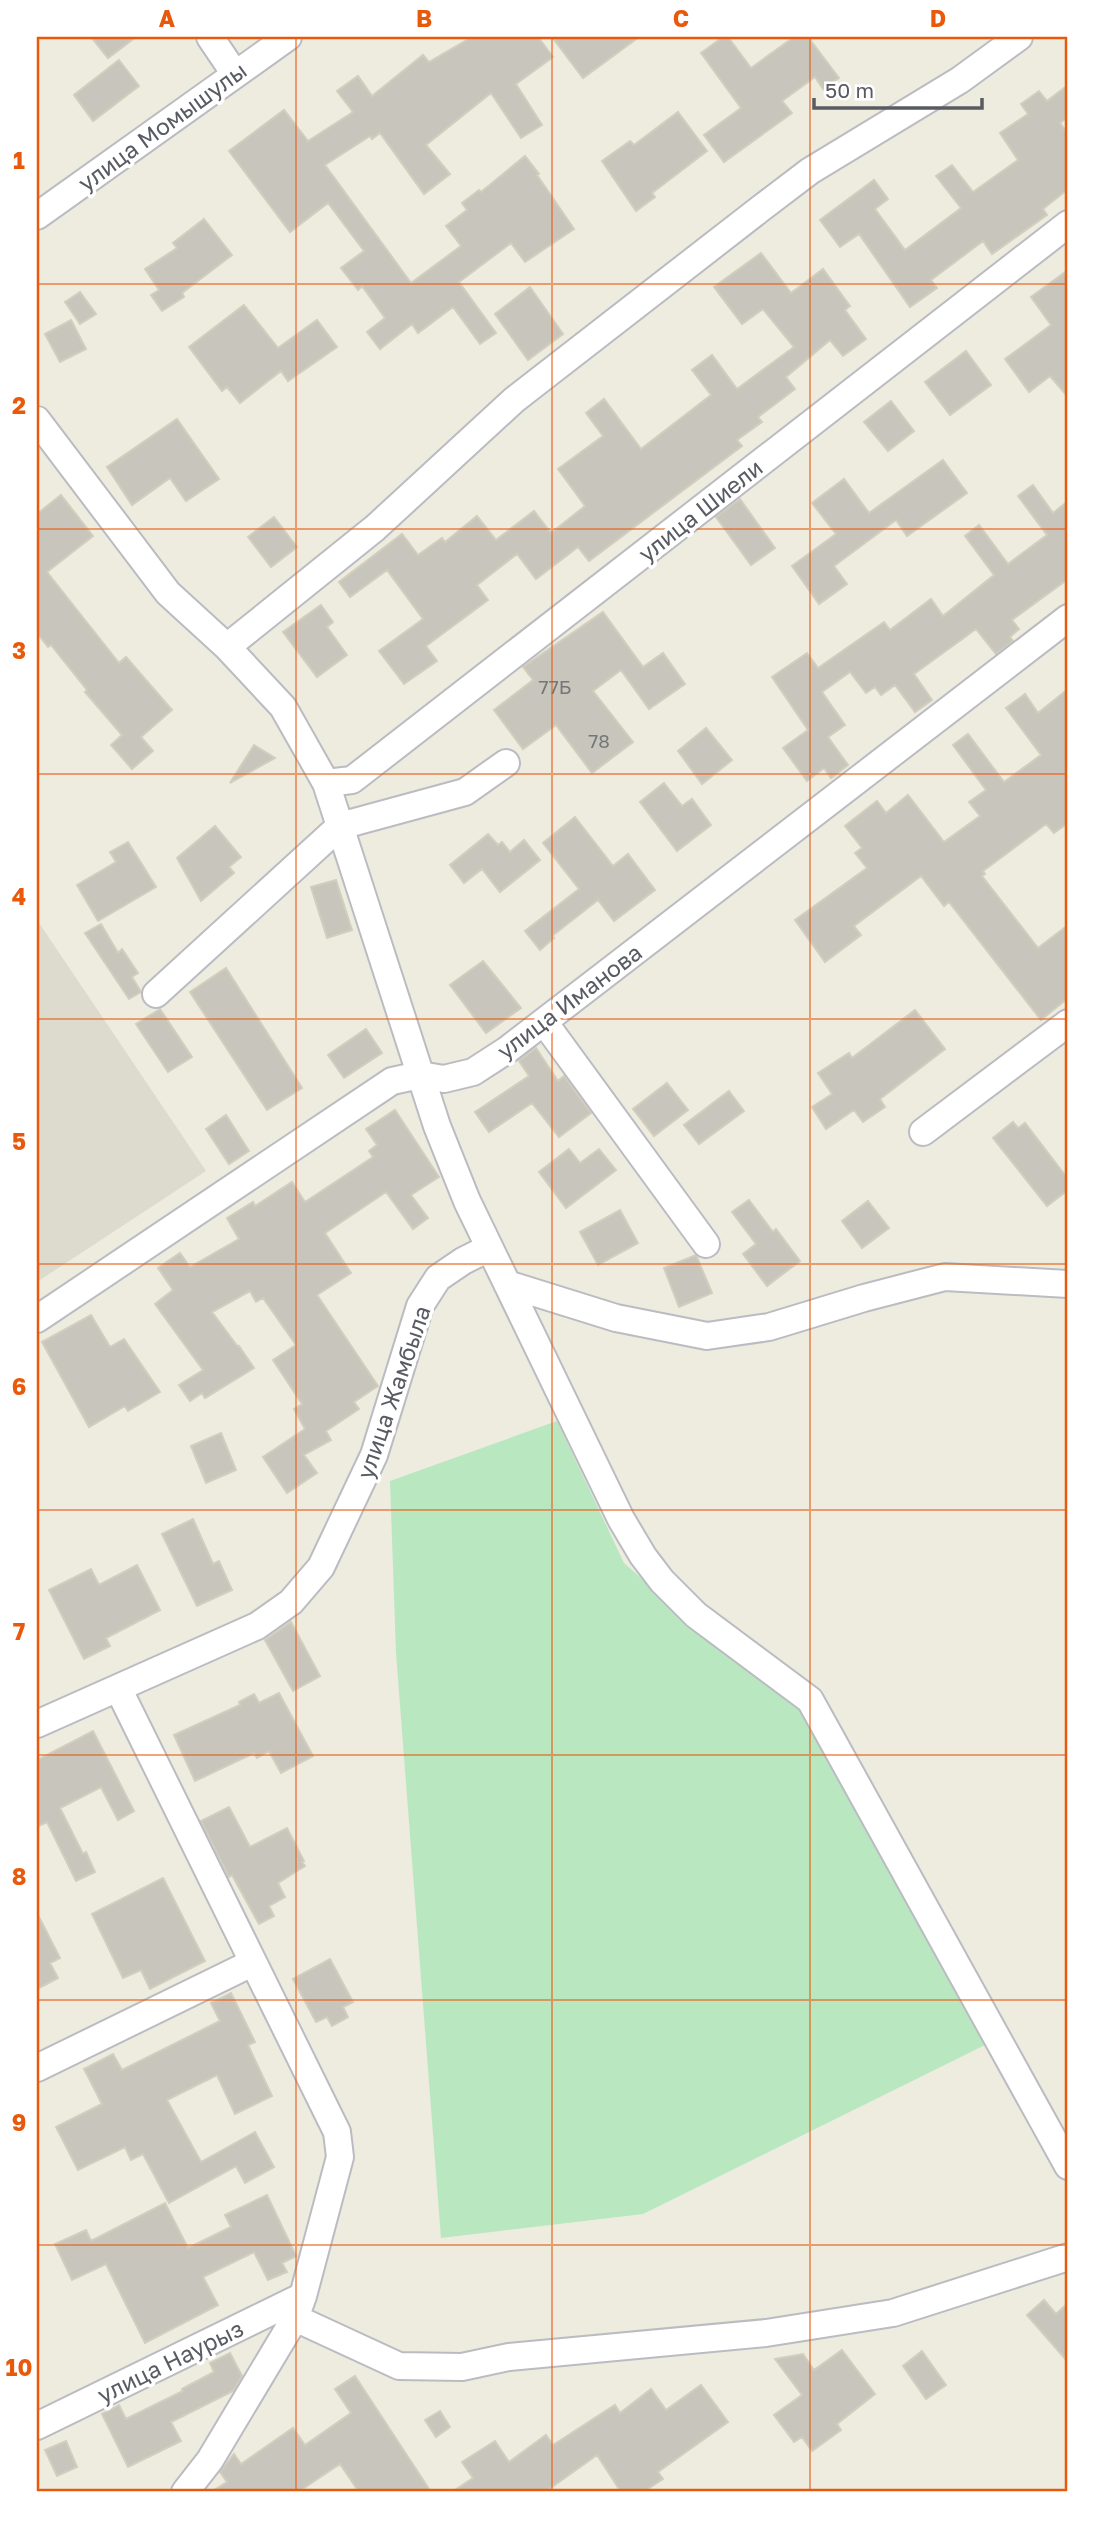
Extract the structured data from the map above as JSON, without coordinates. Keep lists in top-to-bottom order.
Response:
{
  "streets": {
    "street": [
      "улица Момышулы",
      "улица Шиели",
      "улица Иманова",
      "улица Жамбыла",
      "улица Наурыз"
    ]
  },
  "house_numbers": ["77Б", "78"],
  "scale_bar": "50 m",
  "grid": {
    "columns": [
      "A",
      "B",
      "C",
      "D"
    ],
    "rows": [
      "1",
      "2",
      "3",
      "4",
      "5",
      "6",
      "7",
      "8",
      "9",
      "10"
    ]
  }
}
